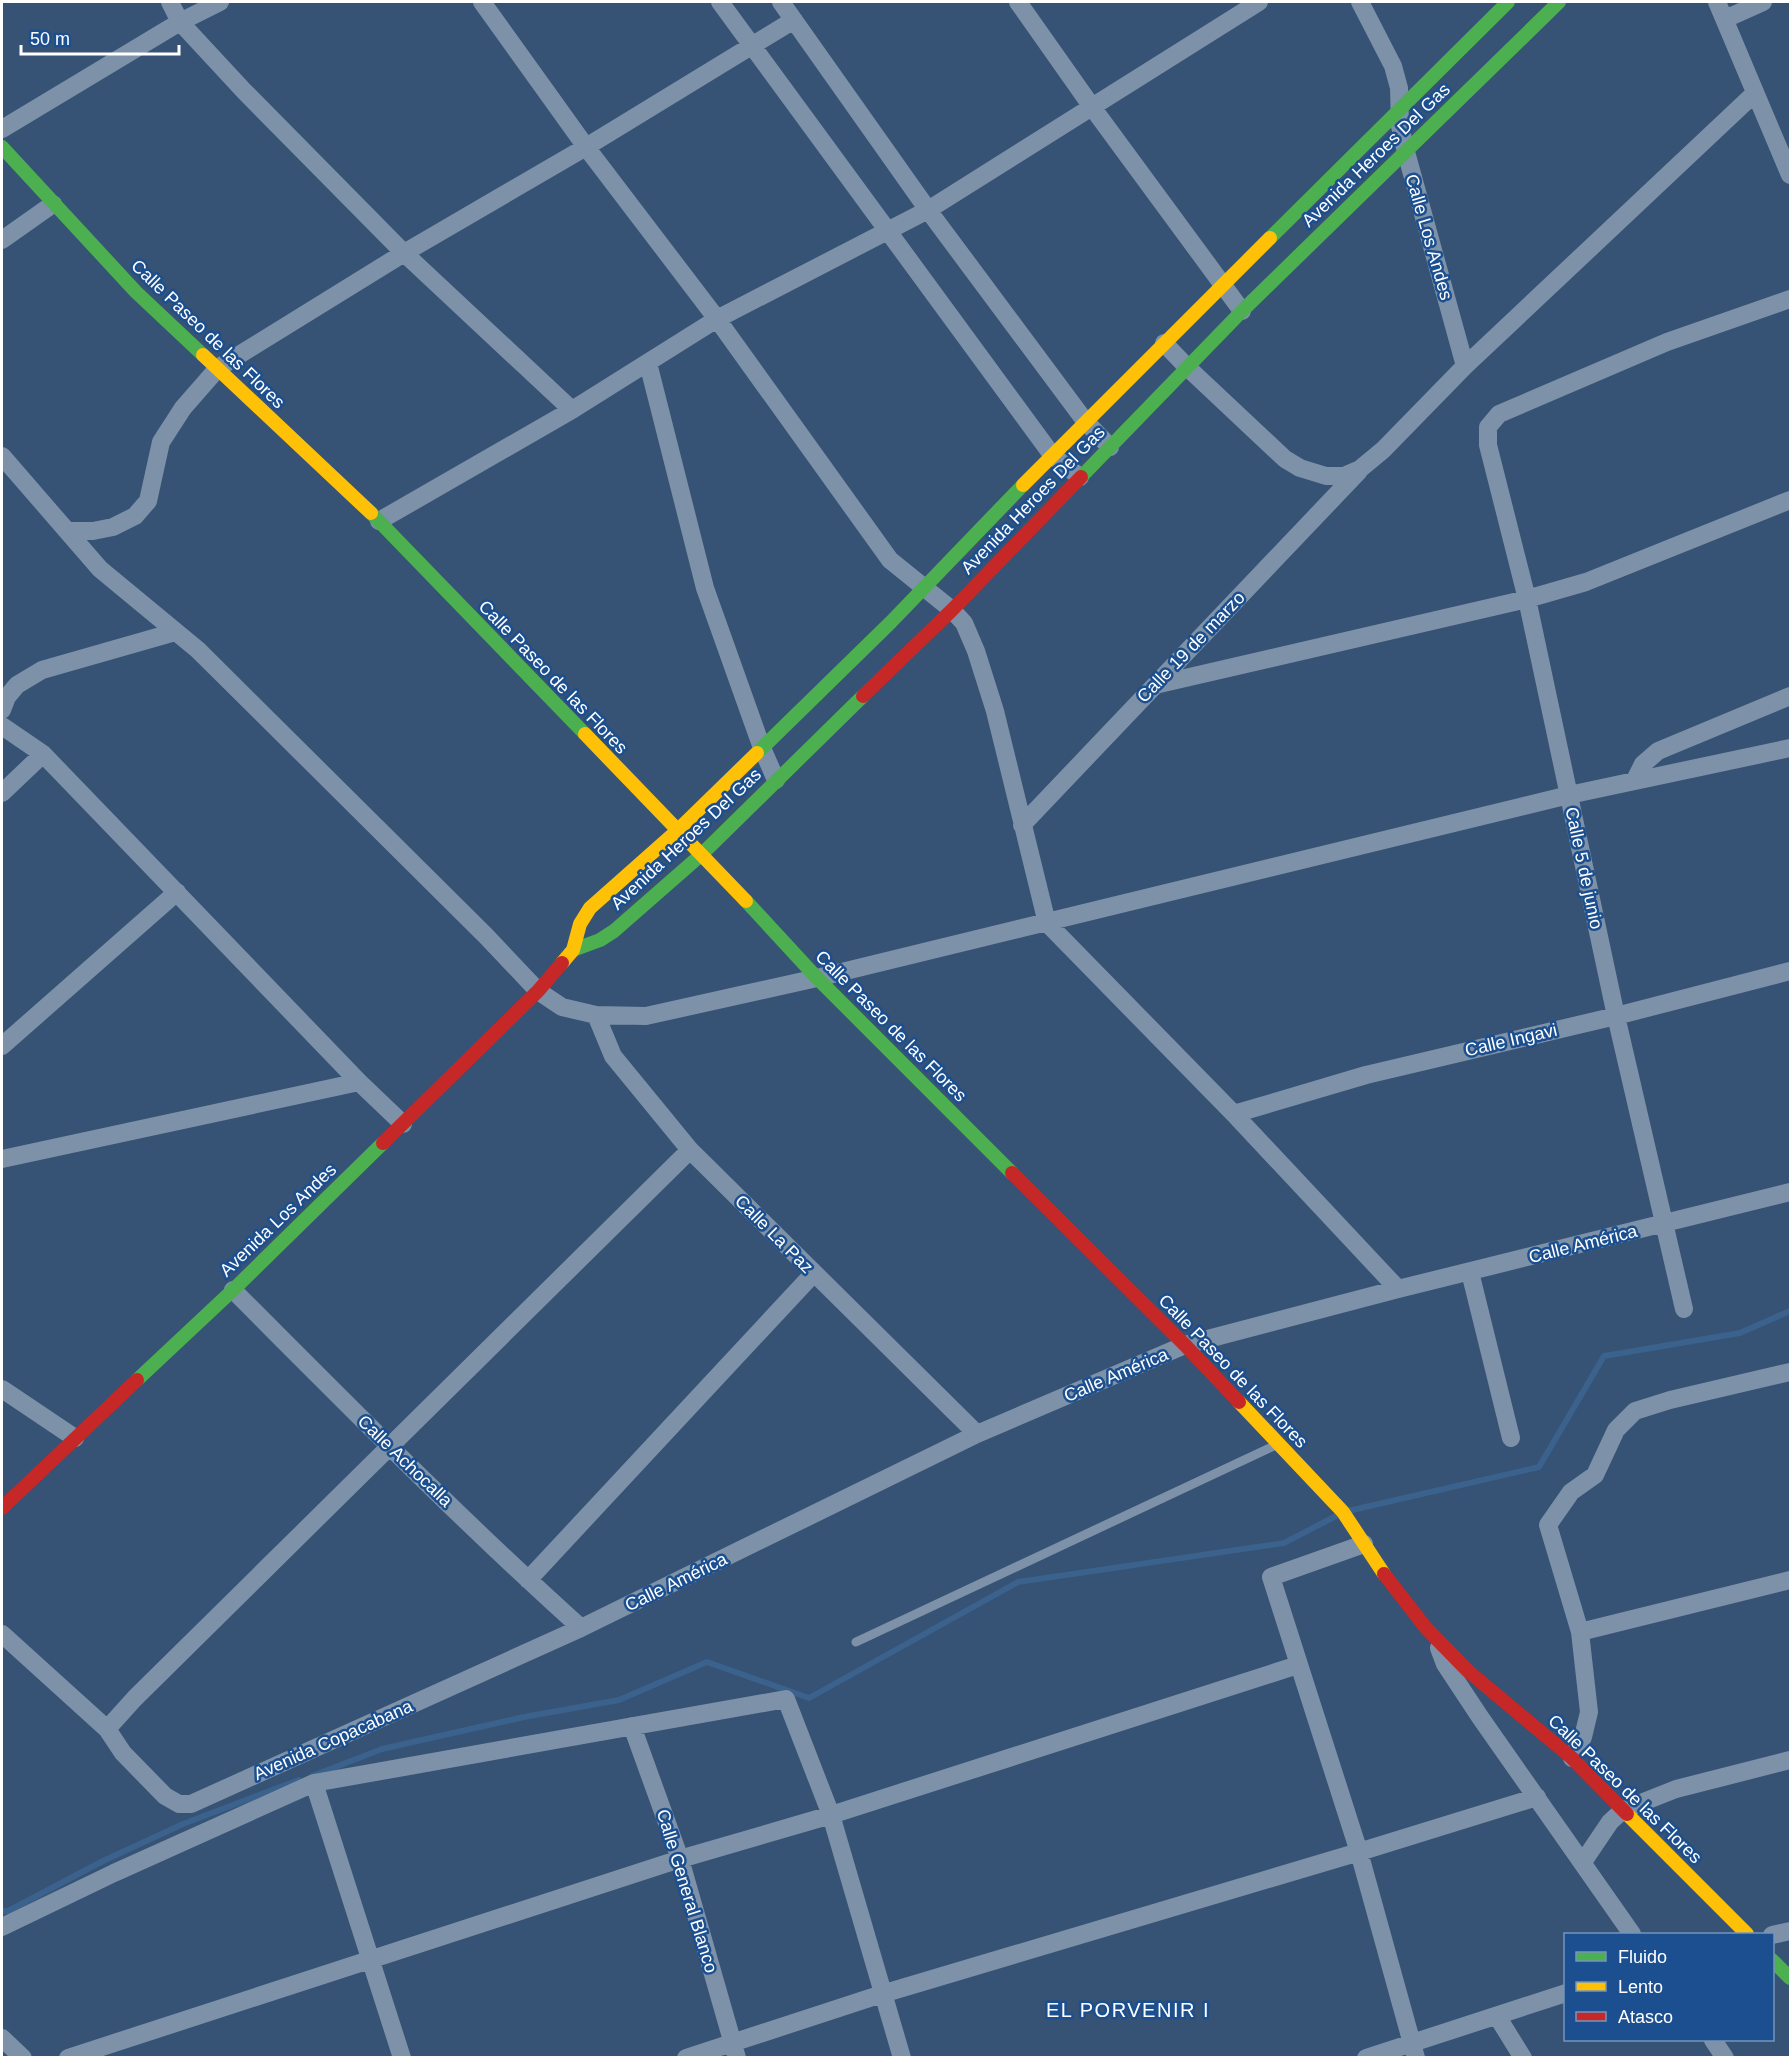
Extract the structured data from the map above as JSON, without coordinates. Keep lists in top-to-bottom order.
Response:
{
  "streets": {
    "street": [
      "Avenida Heroes Del Gas",
      "Calle Los Andes",
      "Calle Paseo de las Flores",
      "Calle 19 de marzo",
      "Calle 5 de junio",
      "Calle Ingavi",
      "Avenida Los Andes",
      "Calle La Paz",
      "Calle América",
      "Calle Achocalla",
      "Avenida Copacabana",
      "Calle General Blanco"
    ]
  },
  "crossings": [
    ["Avenida Heroes Del Gas", "Calle Los Andes"],
    ["Avenida Heroes Del Gas", "Calle Paseo de las Flores"],
    ["Avenida Heroes Del Gas", "Avenida Los Andes"],
    ["Calle Los Andes", "Calle 19 de marzo"],
    ["Calle Paseo de las Flores", "Calle América"],
    ["Calle 5 de junio", "Calle Ingavi"],
    ["Calle 5 de junio", "Calle América"],
    ["Avenida Los Andes", "Calle Achocalla"],
    ["Calle La Paz", "Calle América"],
    ["Calle América", "Calle Achocalla"],
    ["Calle América", "Avenida Copacabana"],
    ["Calle Achocalla", "Avenida Copacabana"]
  ],
  "districts": ["EL PORVENIR I"],
  "legend": ["Fluido", "Lento", "Atasco"],
  "scale_bar": "50 m"
}
